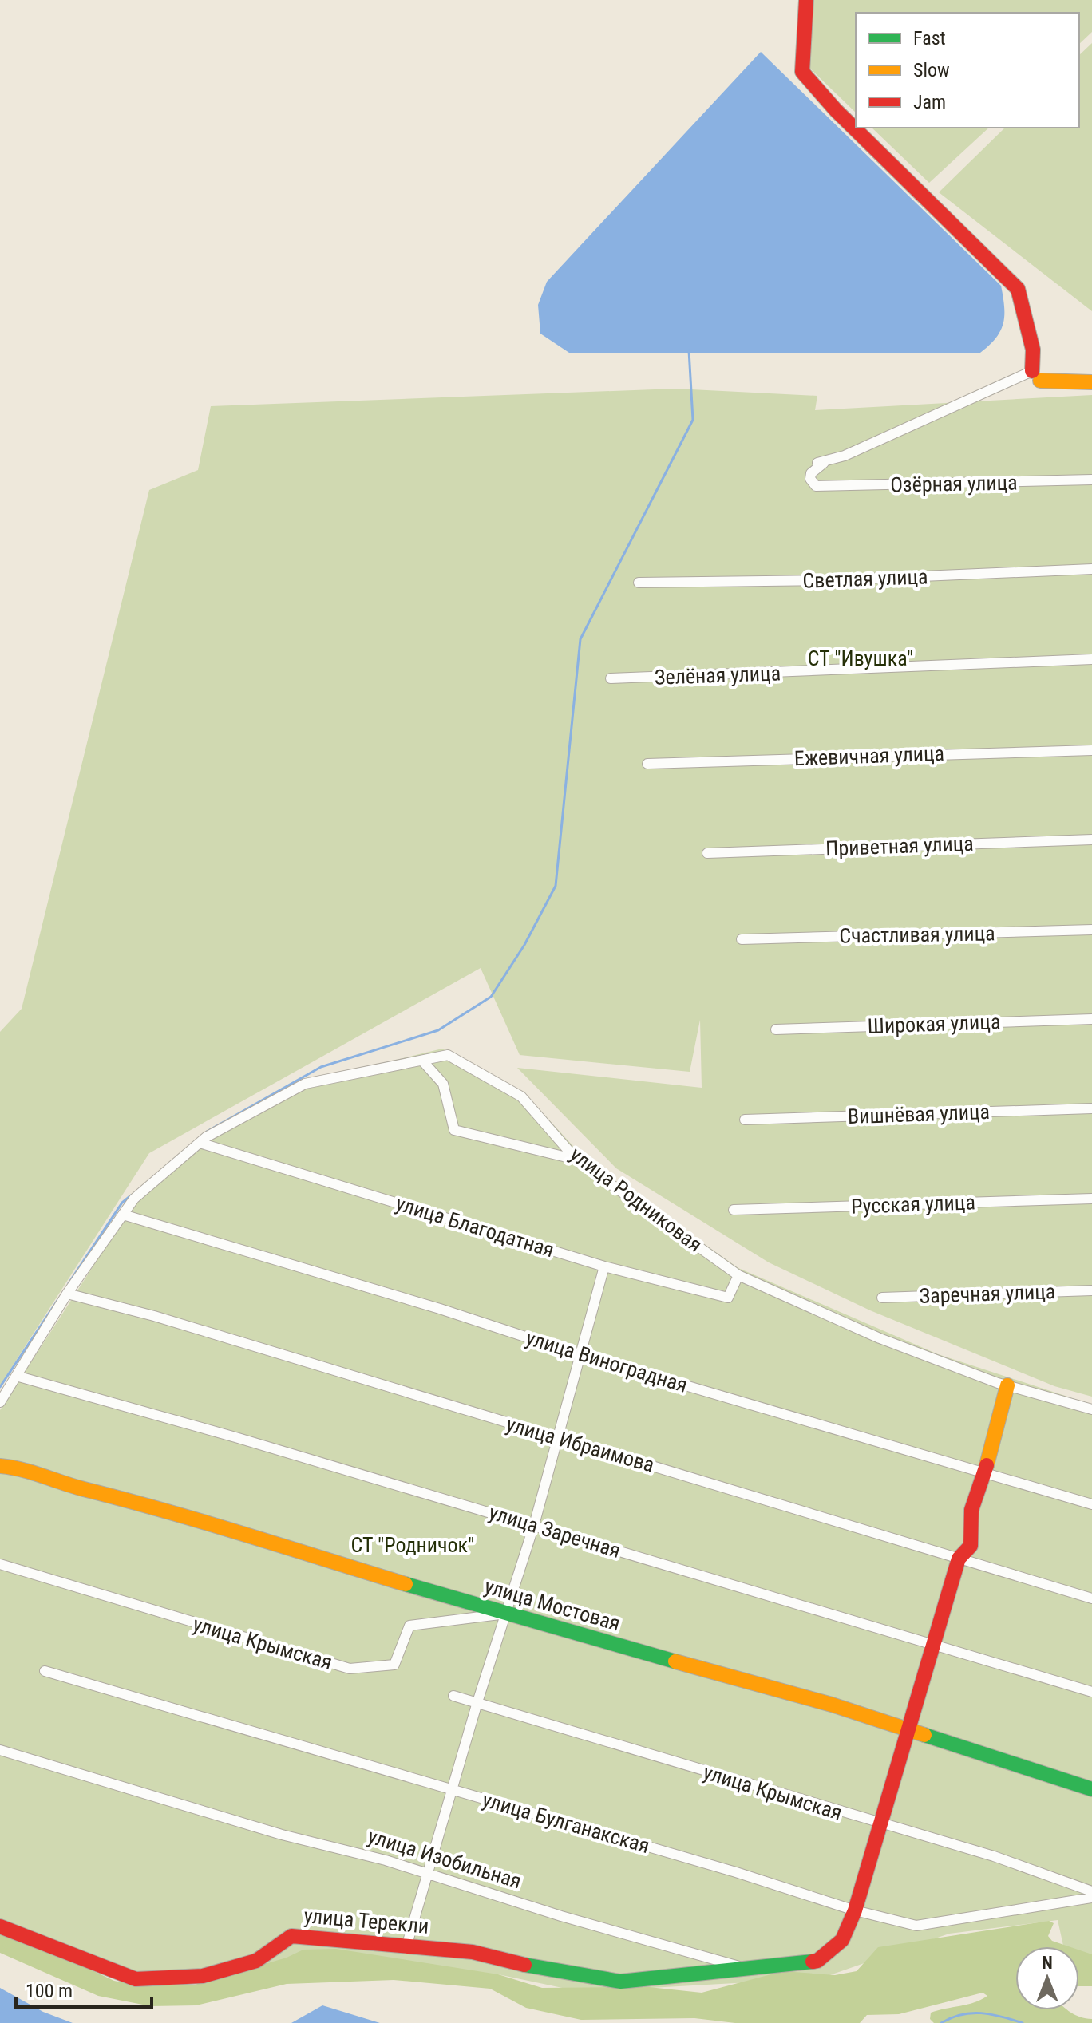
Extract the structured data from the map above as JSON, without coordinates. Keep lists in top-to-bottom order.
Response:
{
  "streets": {
    "street": [
      "Озёрная улица",
      "Светлая улица",
      "Зелёная улица",
      "Ежевичная улица",
      "Приветная улица",
      "Счастливая улица",
      "Широкая улица",
      "Вишнёвая улица",
      "улица Родниковая",
      "Русская улица",
      "улица Благодатная",
      "Заречная улица",
      "улица Виноградная",
      "улица Ибраимова",
      "улица Заречная",
      "улица Мостовая",
      "улица Крымская",
      "улица Булганакская",
      "улица Изобильная",
      "улица Терекли"
    ]
  },
  "crossings": [
    ["улица Родниковая", "улица Благодатная"],
    ["улица Родниковая", "улица Виноградная"],
    ["улица Родниковая", "улица Ибраимова"],
    ["улица Родниковая", "улица Заречная"],
    ["улица Родниковая", "улица Изобильная"],
    ["улица Виноградная", "улица Изобильная"],
    ["улица Ибраимова", "улица Изобильная"],
    ["улица Заречная", "улица Изобильная"],
    ["улица Мостовая", "улица Крымская"],
    ["улица Мостовая", "улица Изобильная"],
    ["улица Крымская", "улица Изобильная"],
    ["улица Булганакская", "улица Изобильная"],
    ["улица Изобильная", "улица Терекли"]
  ],
  "parks": ["СТ \"Ивушка\"", "СТ \"Родничок\""],
  "legend": ["Fast", "Slow", "Jam"],
  "scale_bar": "100 m",
  "north": "top"
}
